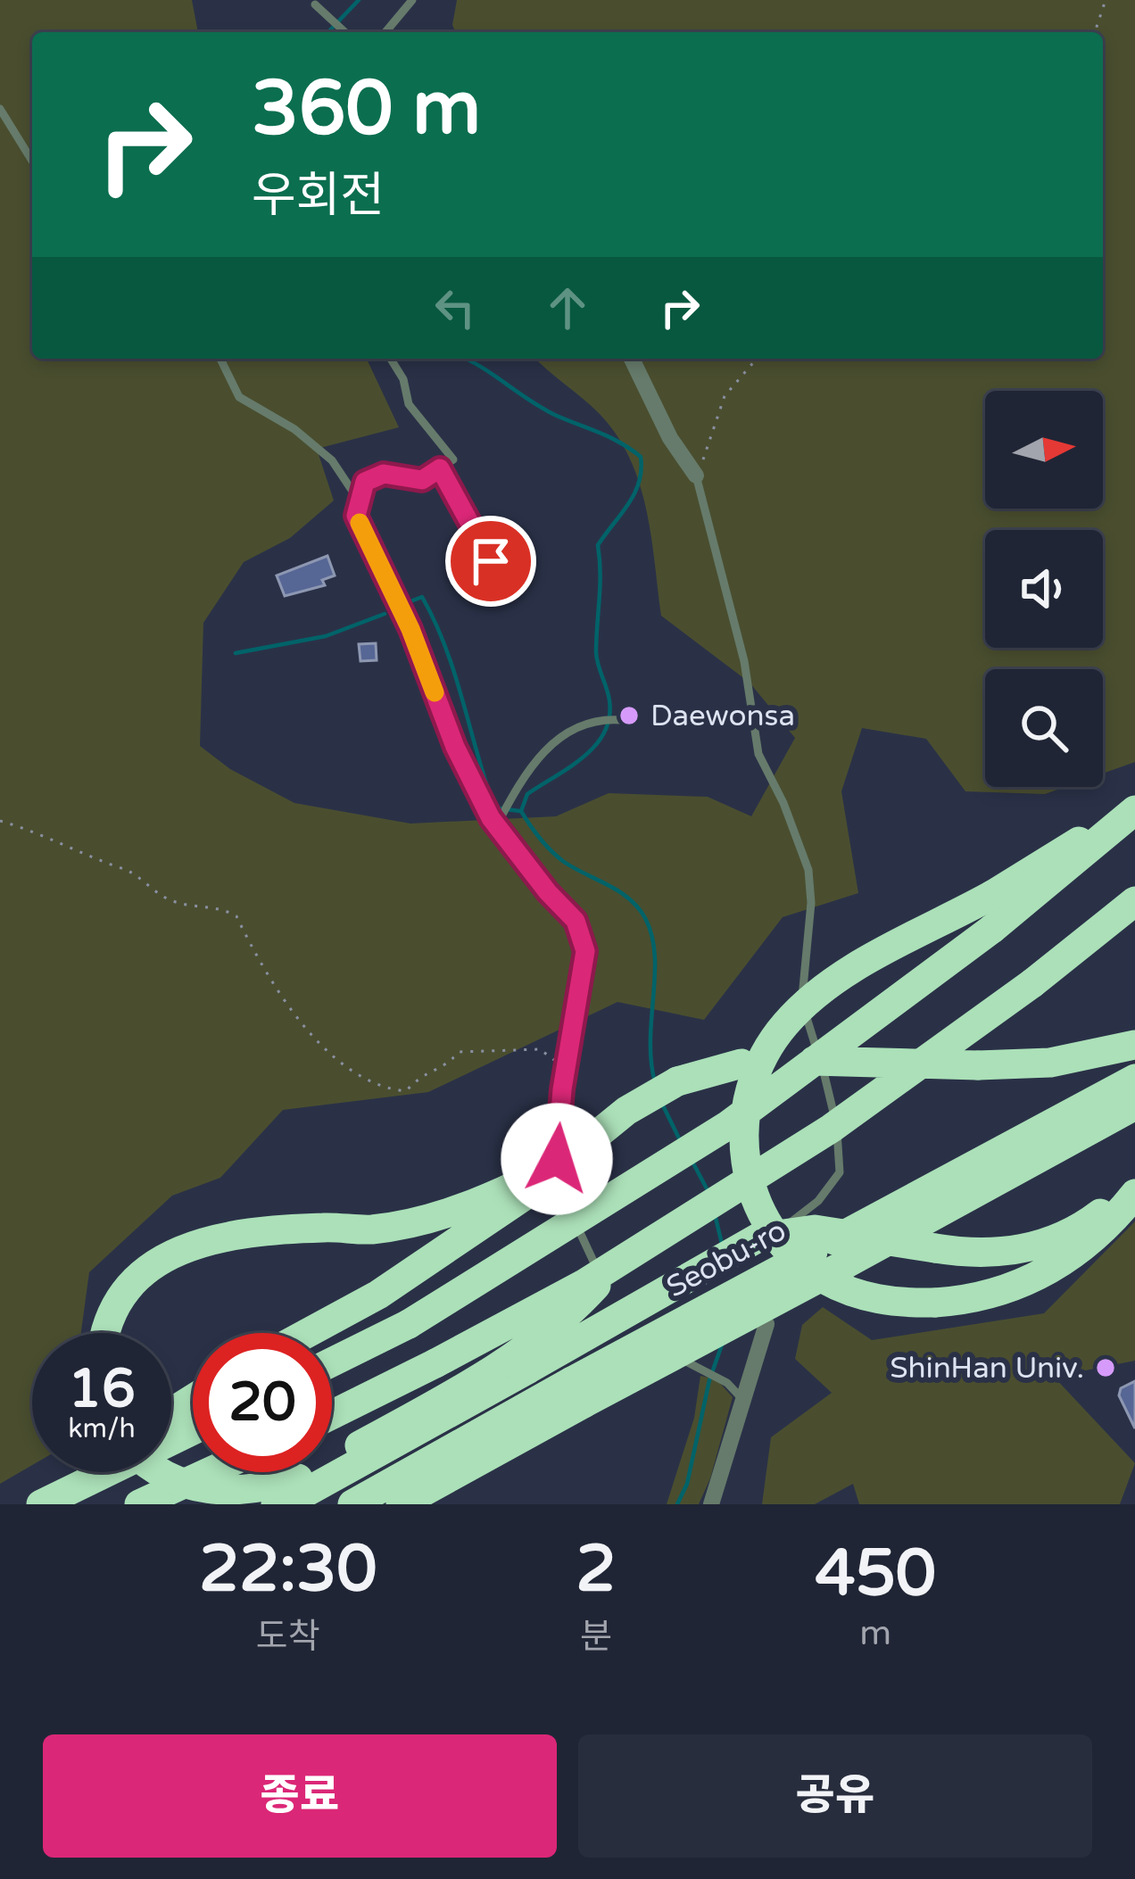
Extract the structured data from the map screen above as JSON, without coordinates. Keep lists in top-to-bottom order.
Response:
{
  "streets": {
    "highway": ["Seobu-ro"]
  },
  "places": ["Daewonsa", "ShinHan Univ."],
  "north": "right",
  "page": {
    "turn": ["360 m", "우회전"],
    "speed": "16 km/h",
    "limit": "20",
    "eta": [
      "22:30",
      "도착",
      "2",
      "분",
      "450",
      "m"
    ],
    "buttons": ["종료", "공유"]
  }
}
